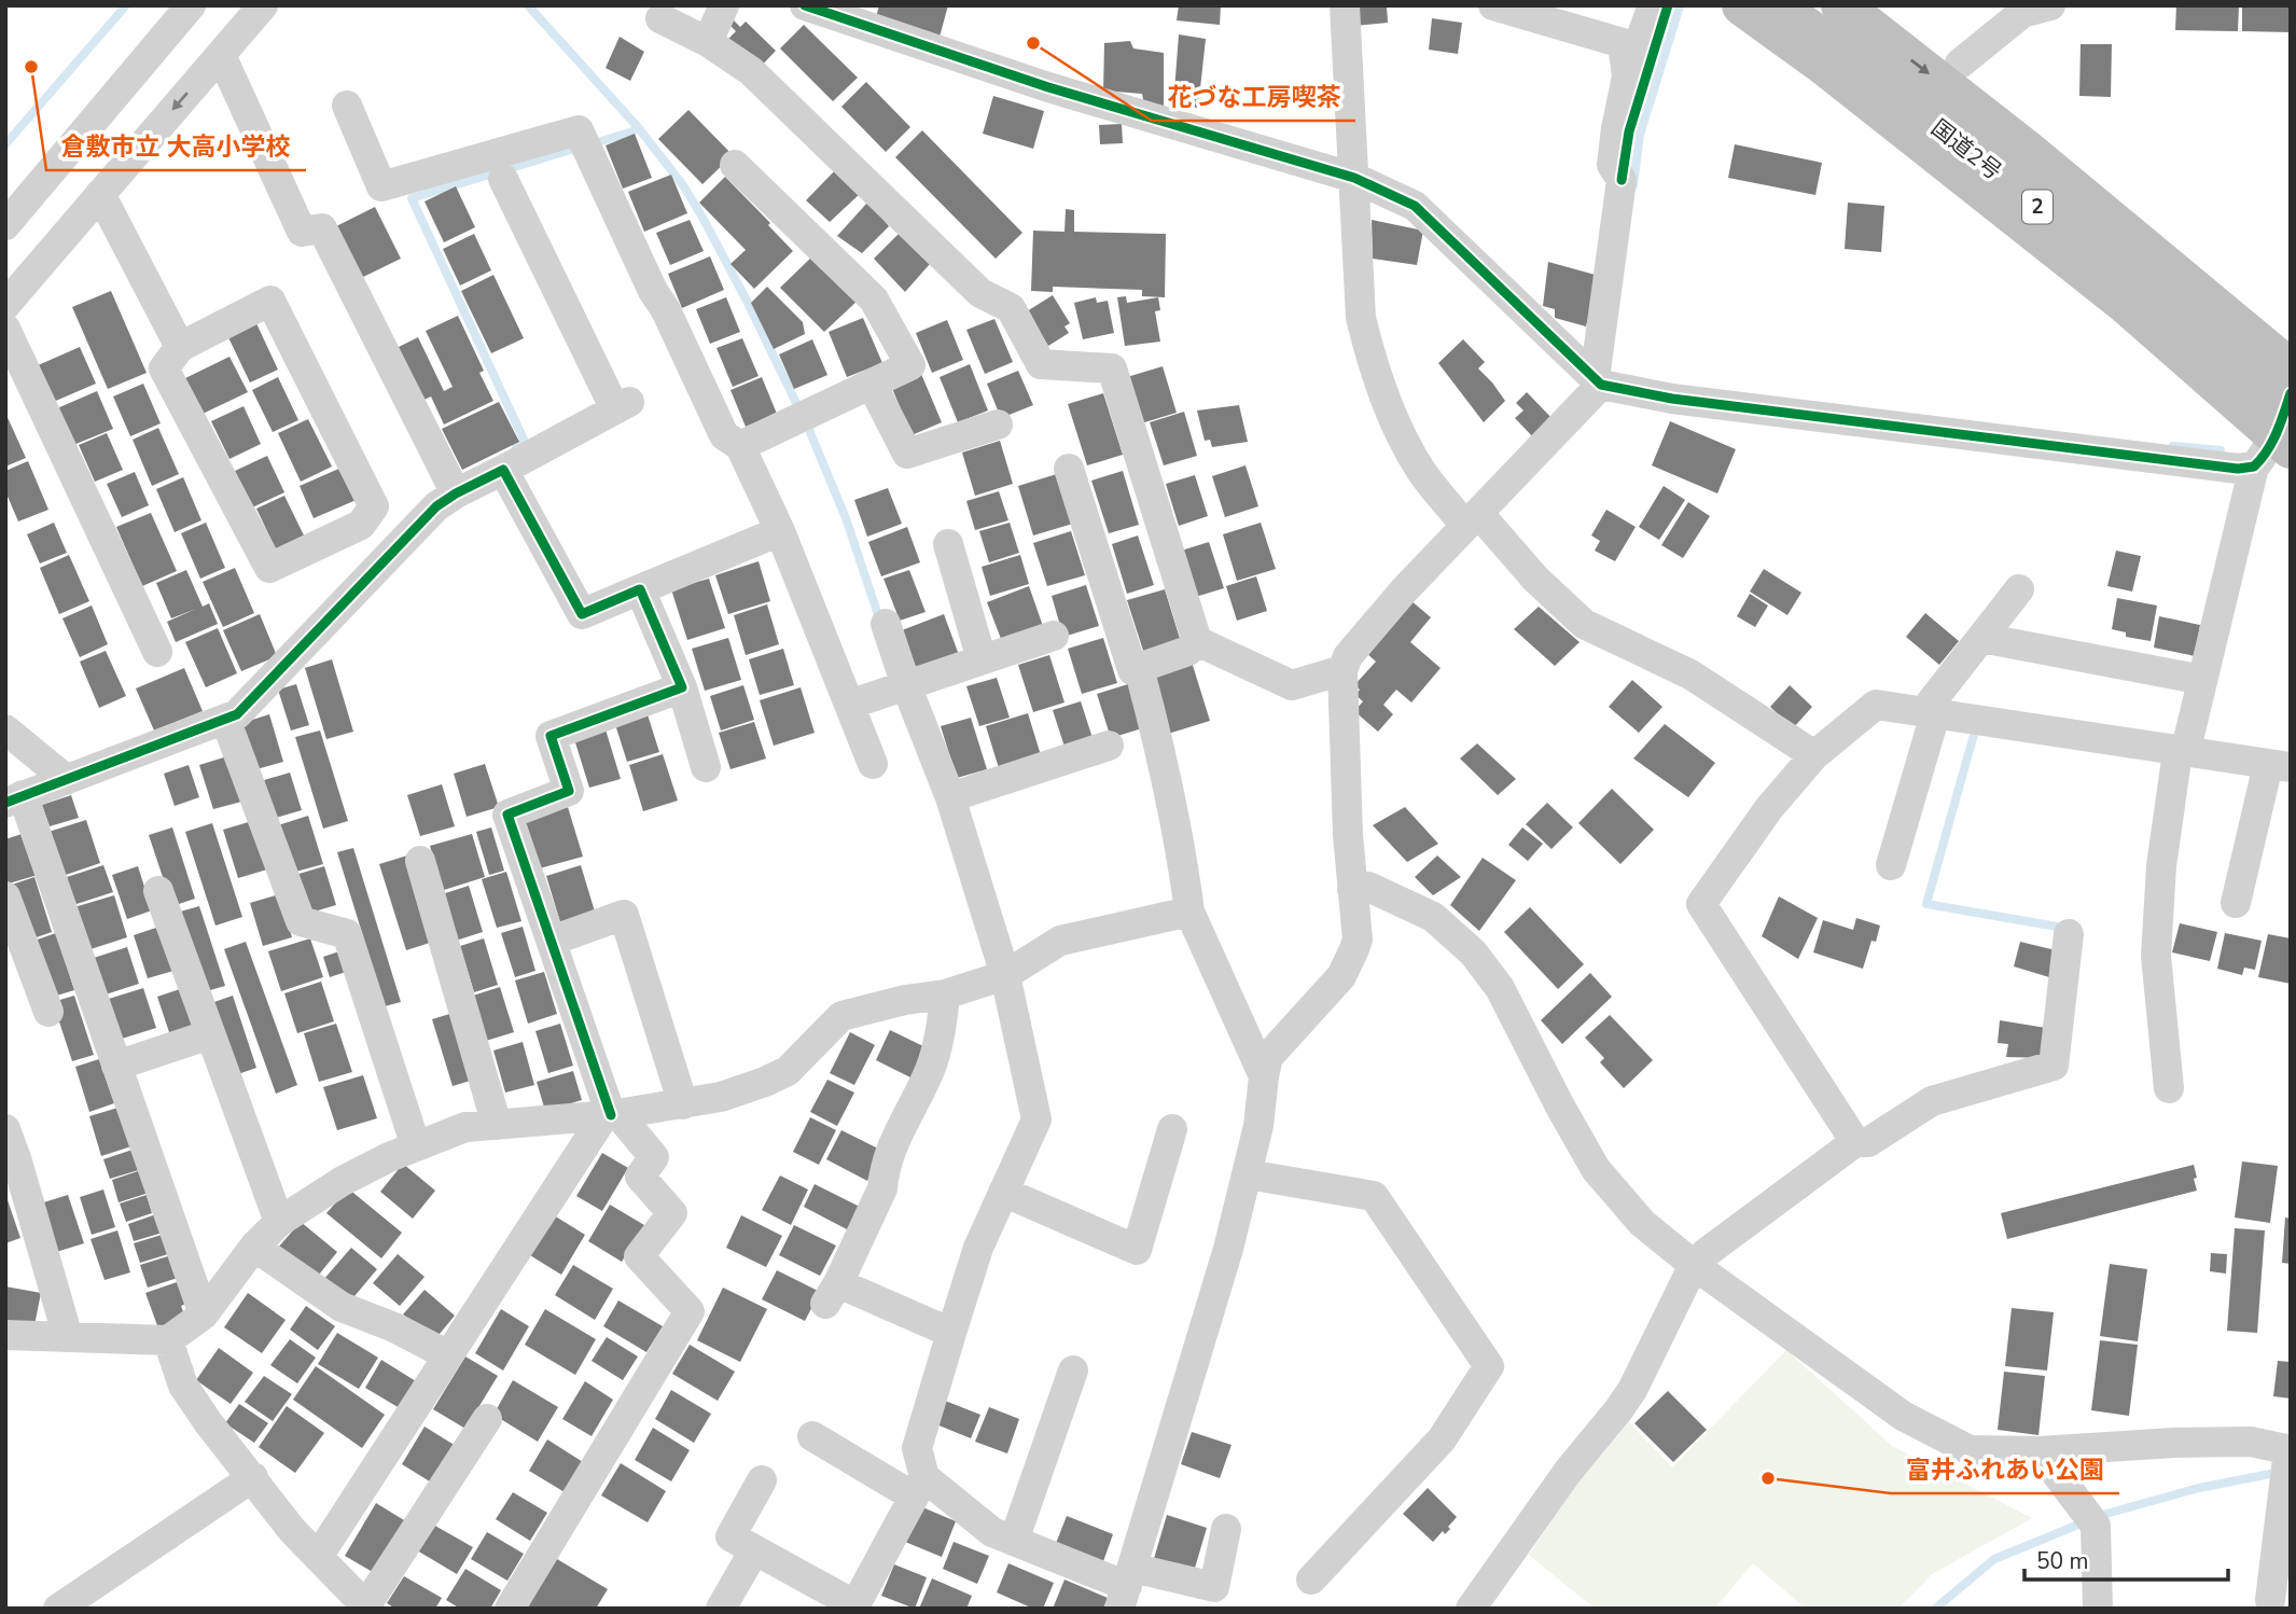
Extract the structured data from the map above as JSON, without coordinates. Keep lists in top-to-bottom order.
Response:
{
  "streets": {
    "highway": ["国道2号", "2"]
  },
  "places": ["花づな工房喫茶", "倉敷市立 大高小学校", "富井ふれあい公園"],
  "scale_bar": "50 m"
}
